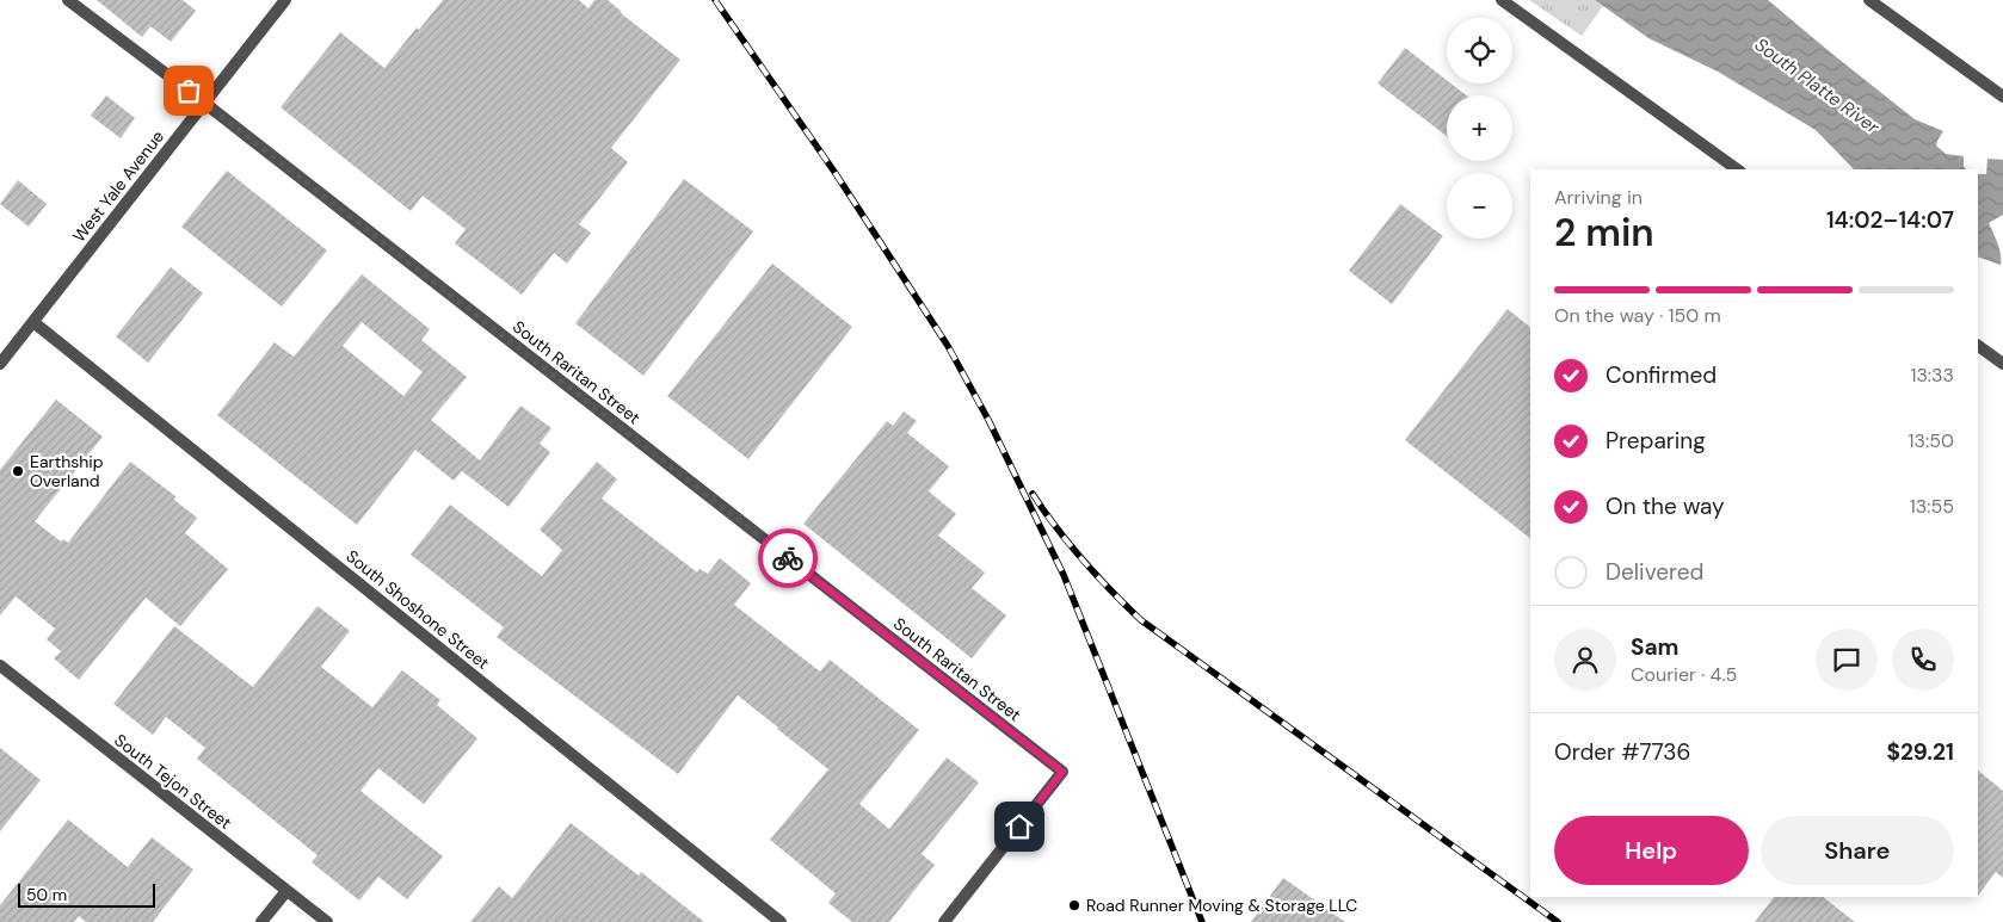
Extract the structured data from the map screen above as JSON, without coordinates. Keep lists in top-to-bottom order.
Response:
{
  "streets": {
    "street": [
      "West Yale Avenue",
      "South Raritan Street",
      "South Shoshone Street",
      "South Tejon Street"
    ]
  },
  "crossings": [
    ["West Yale Avenue", "South Raritan Street"],
    ["West Yale Avenue", "South Shoshone Street"]
  ],
  "water": ["South Platte River"],
  "places": ["Earthship Overland", "Road Runner Moving & Storage LLC"],
  "scale_bar": "50 m",
  "page": {
    "map_buttons": ["+", "−"],
    "heading": ["2 min", "Arriving in", "14:02–14:07"],
    "panel": [
      "Sam",
      "Courier · 4.5",
      "Order #7736",
      "$29.21"
    ],
    "bar": "On the way · 150 m",
    "list": [
      ["Confirmed", "13:33"],
      ["Preparing", "13:50"],
      ["On the way", "13:55"],
      "Delivered"
    ],
    "buttons": ["Help", "Share"],
    "scale": "50 m"
  }
}
